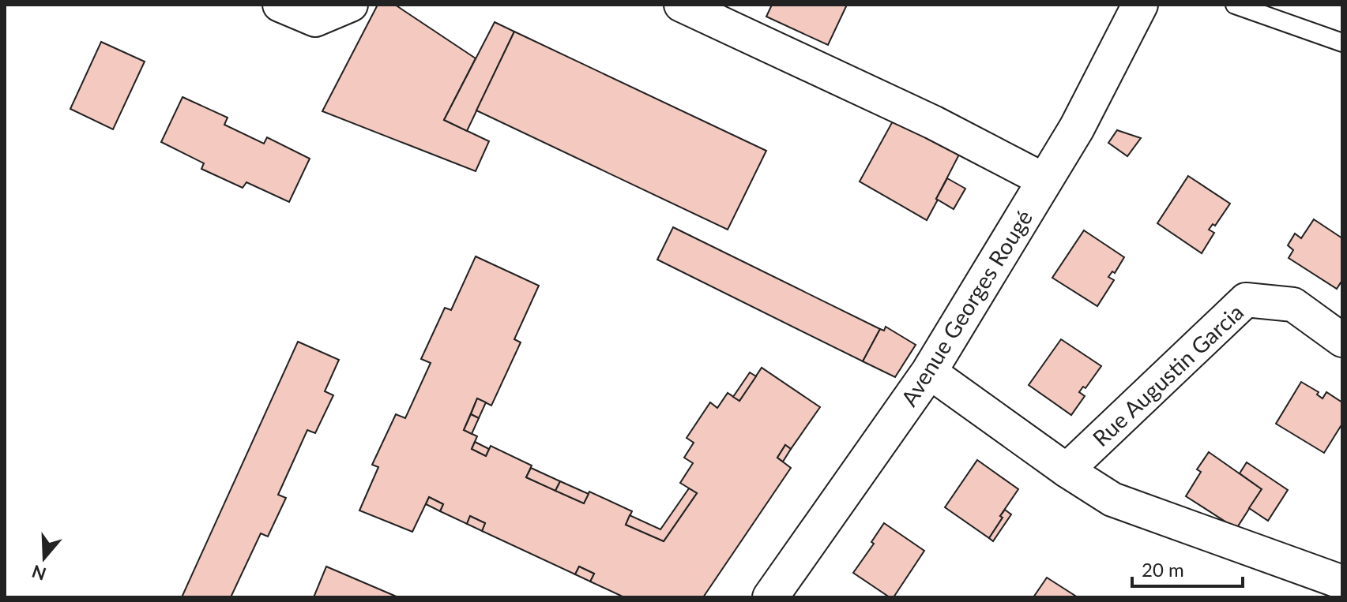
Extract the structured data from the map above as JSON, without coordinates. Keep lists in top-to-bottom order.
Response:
{
  "streets": {
    "street": ["Avenue Georges Rougé", "Rue Augustin Garcia"]
  },
  "scale_bar": "20 m",
  "north": "bottom"
}
